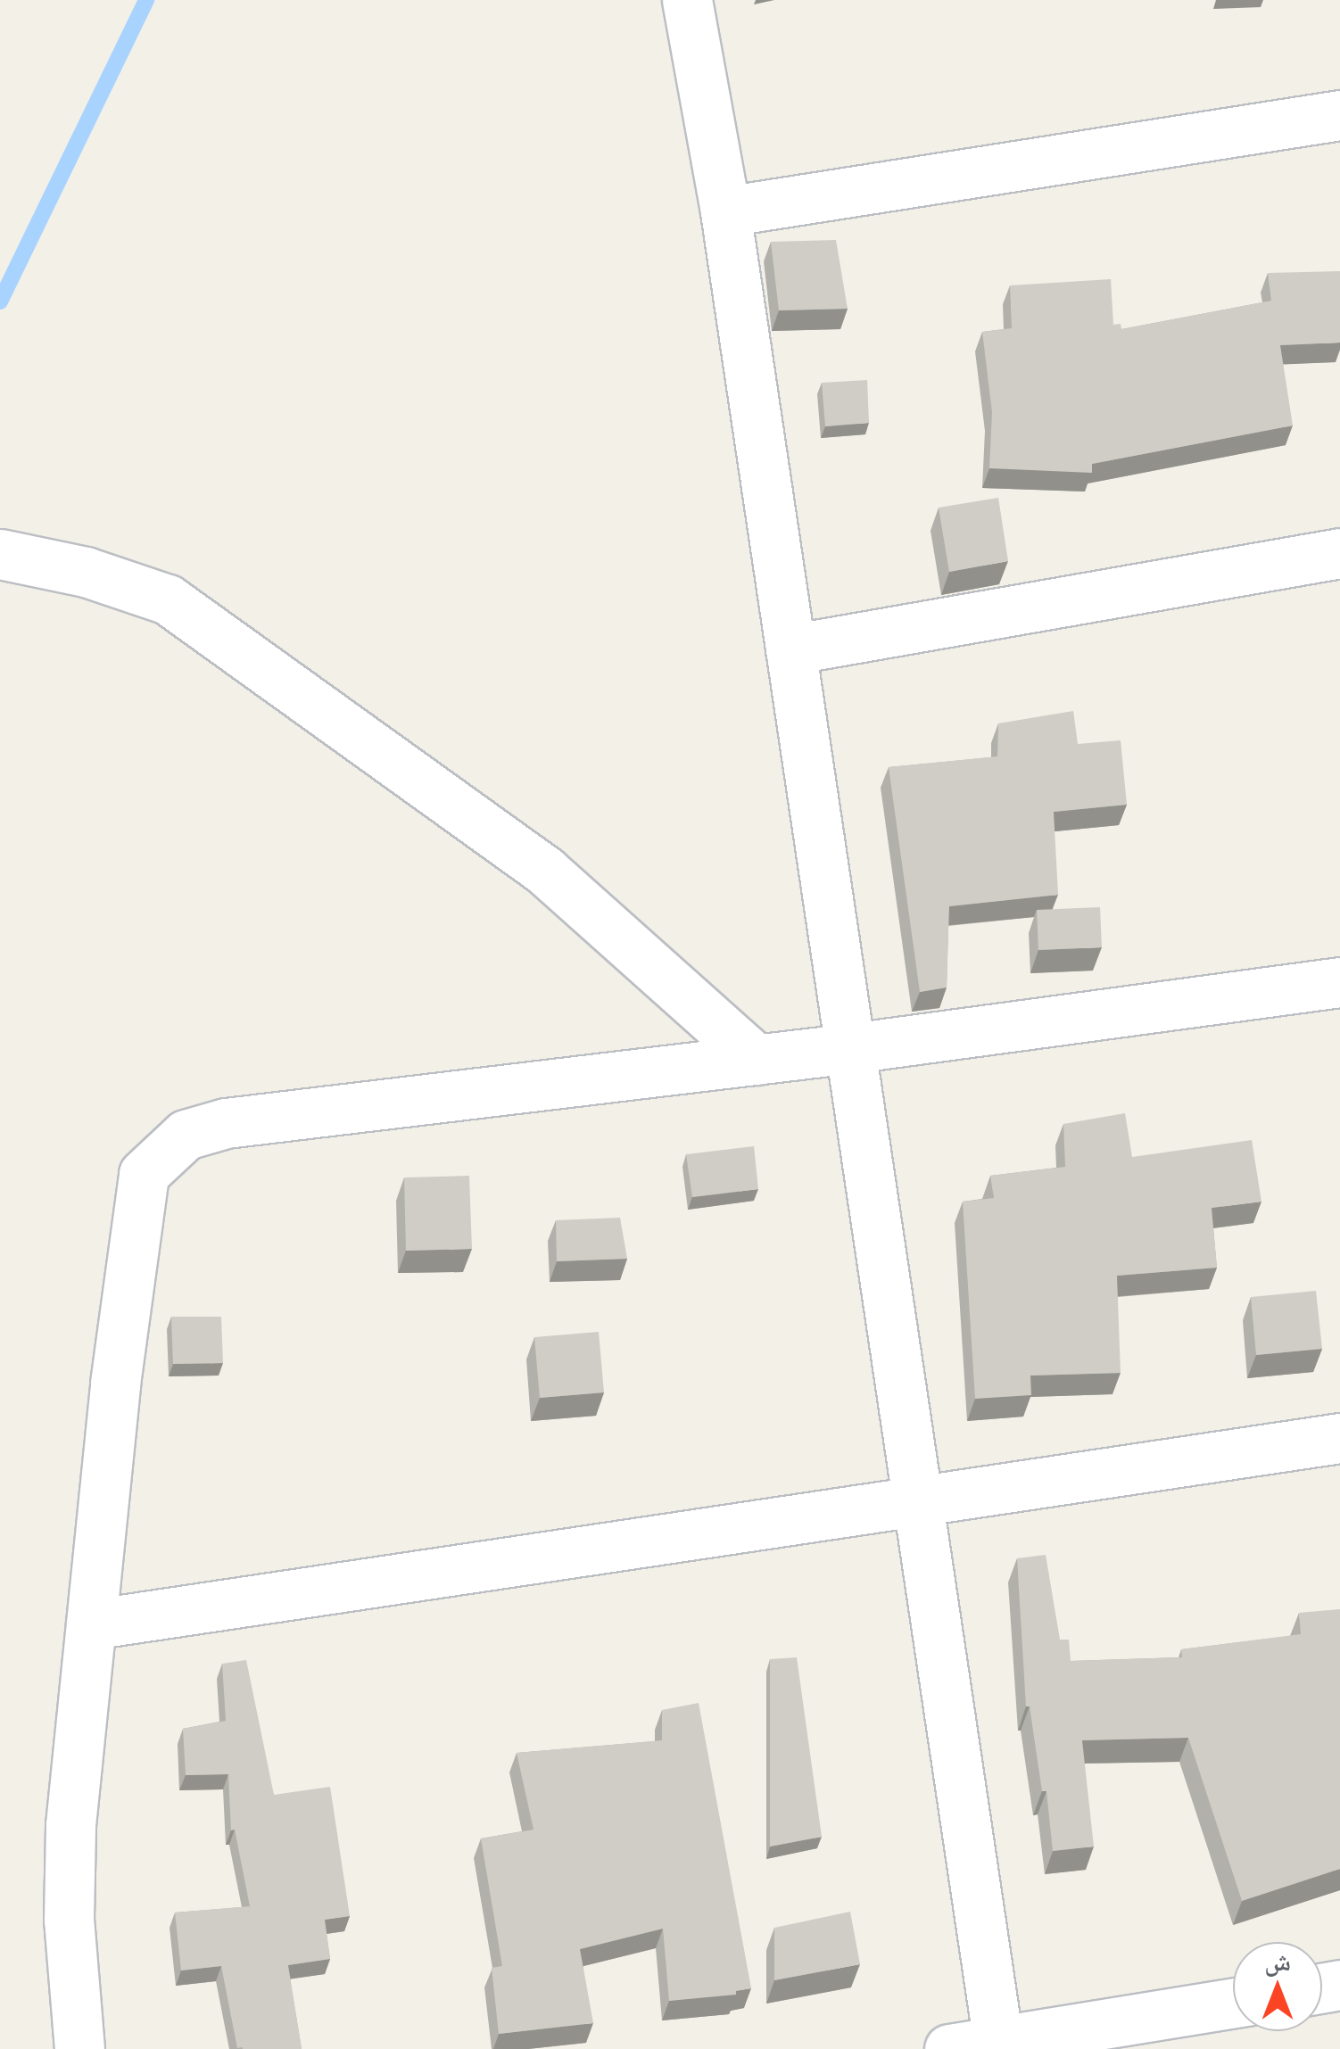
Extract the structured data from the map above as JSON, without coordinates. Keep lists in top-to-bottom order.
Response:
{
  "north": "top"
}
